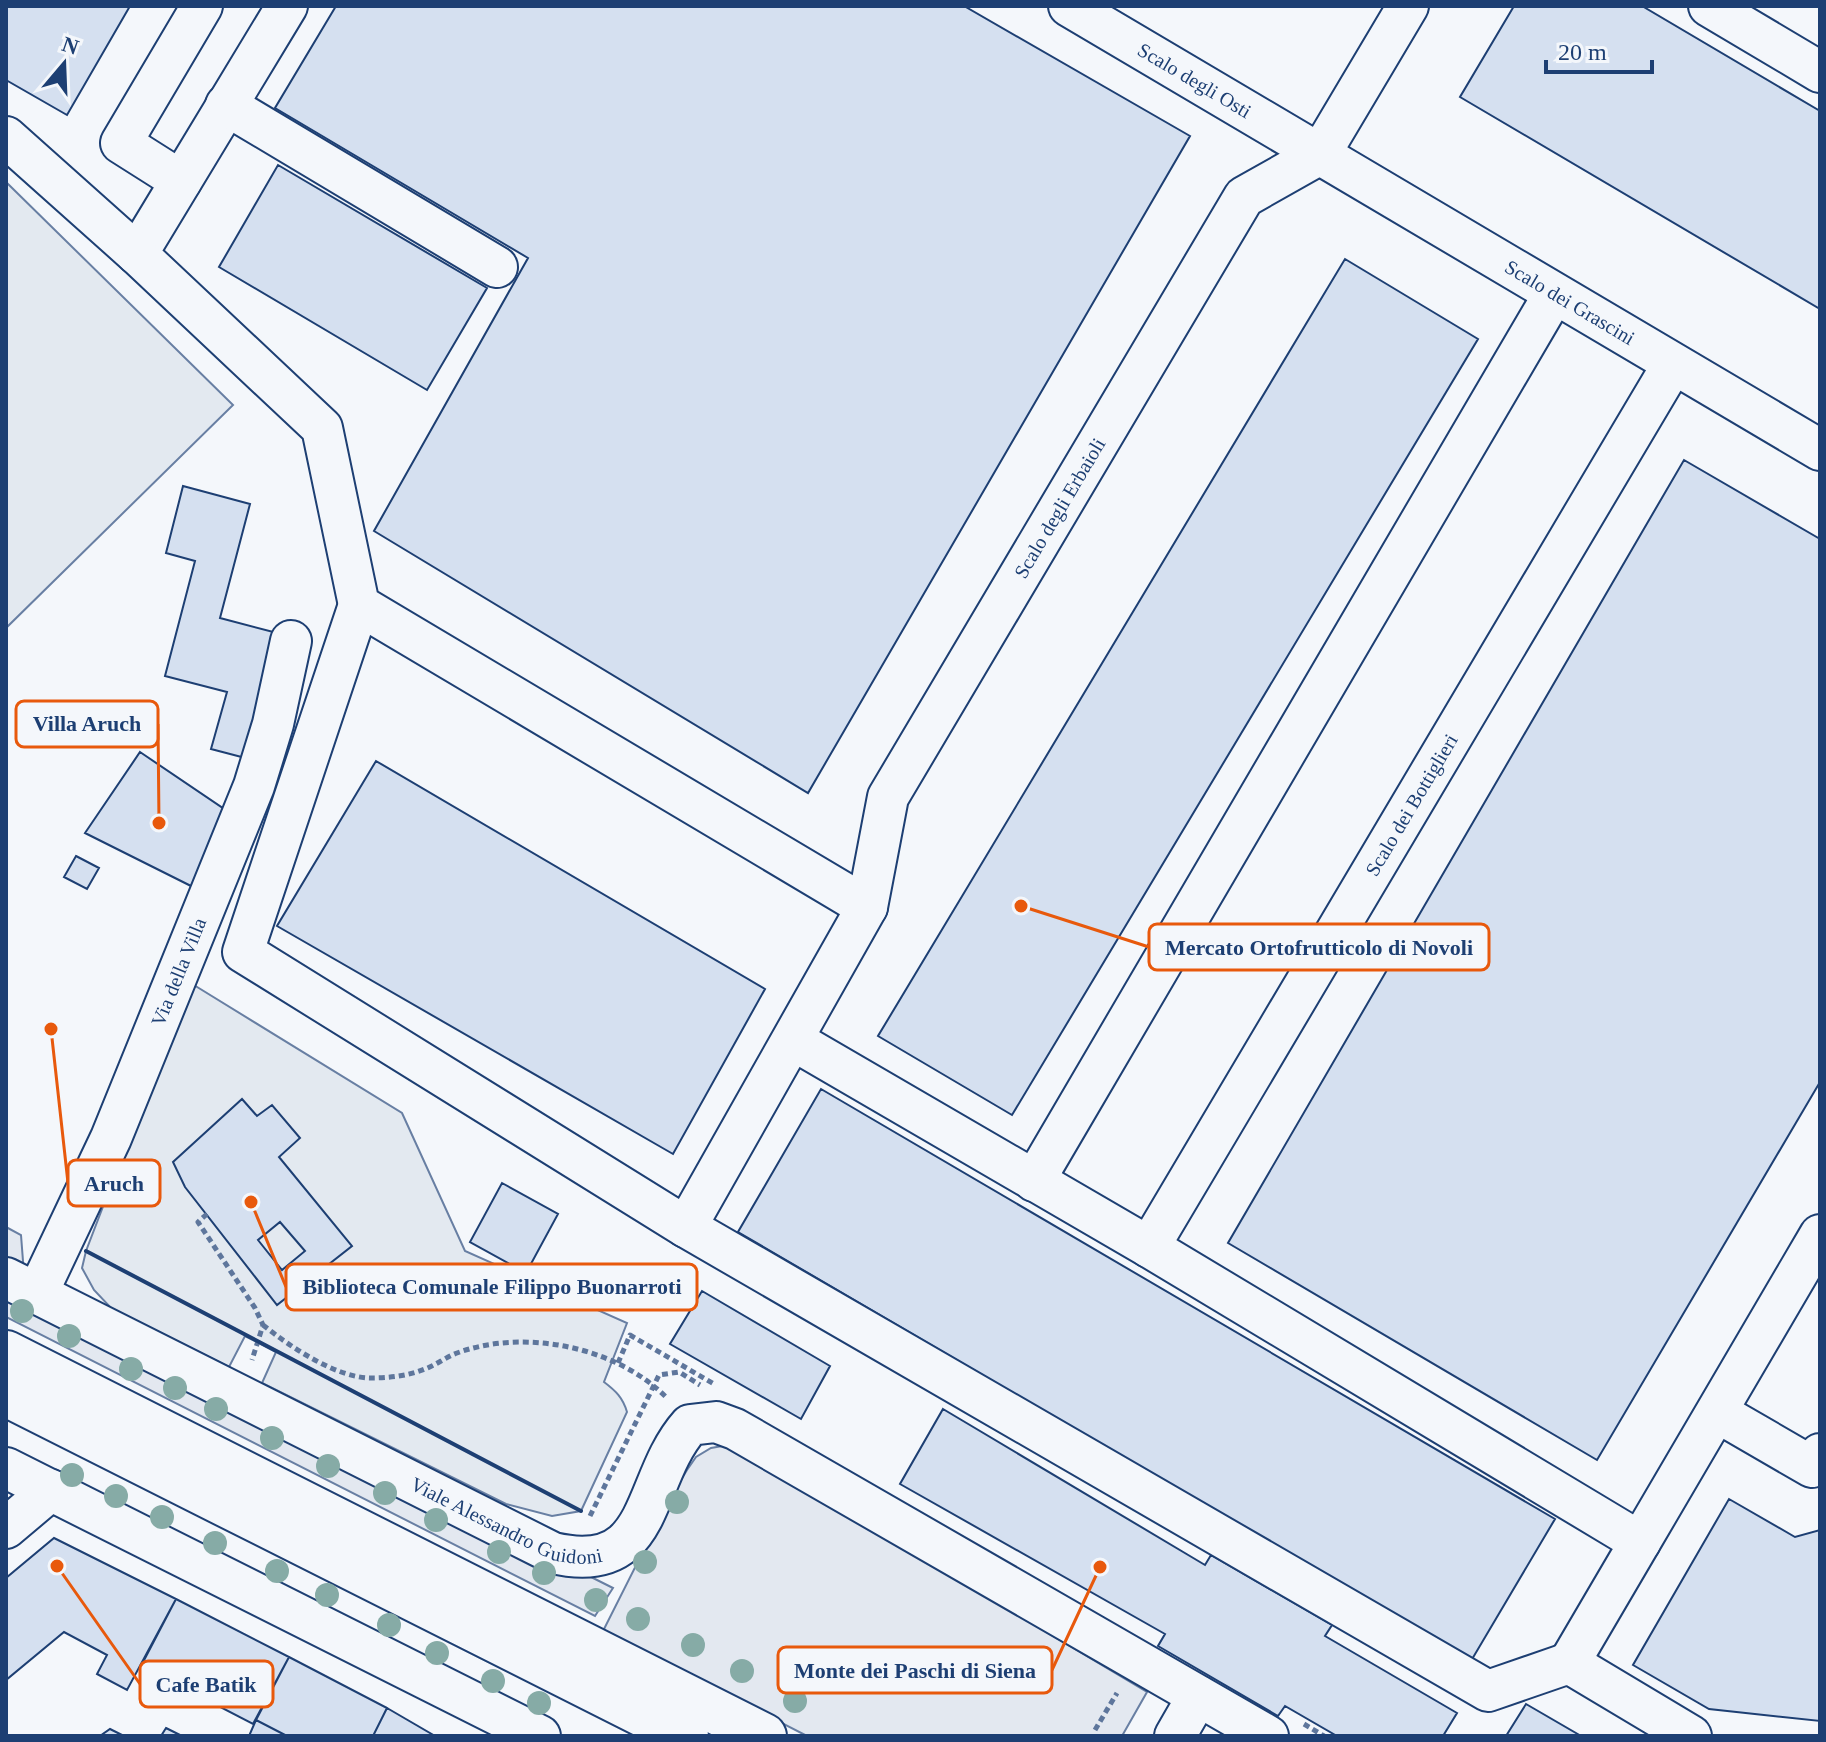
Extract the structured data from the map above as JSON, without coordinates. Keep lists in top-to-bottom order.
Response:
{
  "streets": {
    "street": [
      "Scalo degli Osti",
      "Scalo dei Grascini",
      "Scalo degli Erbaioli",
      "Scalo dei Bottiglieri",
      "Via della Villa",
      "Viale Alessandro Guidoni"
    ]
  },
  "crossings": [
    ["Scalo degli Osti", "Scalo dei Grascini"],
    ["Scalo degli Osti", "Scalo degli Erbaioli"],
    ["Scalo dei Grascini", "Scalo degli Erbaioli"],
    ["Scalo dei Grascini", "Scalo dei Bottiglieri"],
    ["Via della Villa", "Viale Alessandro Guidoni"]
  ],
  "places": [
    "Villa Aruch",
    "Mercato Ortofrutticolo di Novoli",
    "Aruch",
    "Biblioteca Comunale Filippo Buonarroti",
    "Cafe Batik",
    "Monte dei Paschi di Siena"
  ],
  "scale_bar": "20 m",
  "north": "top"
}
